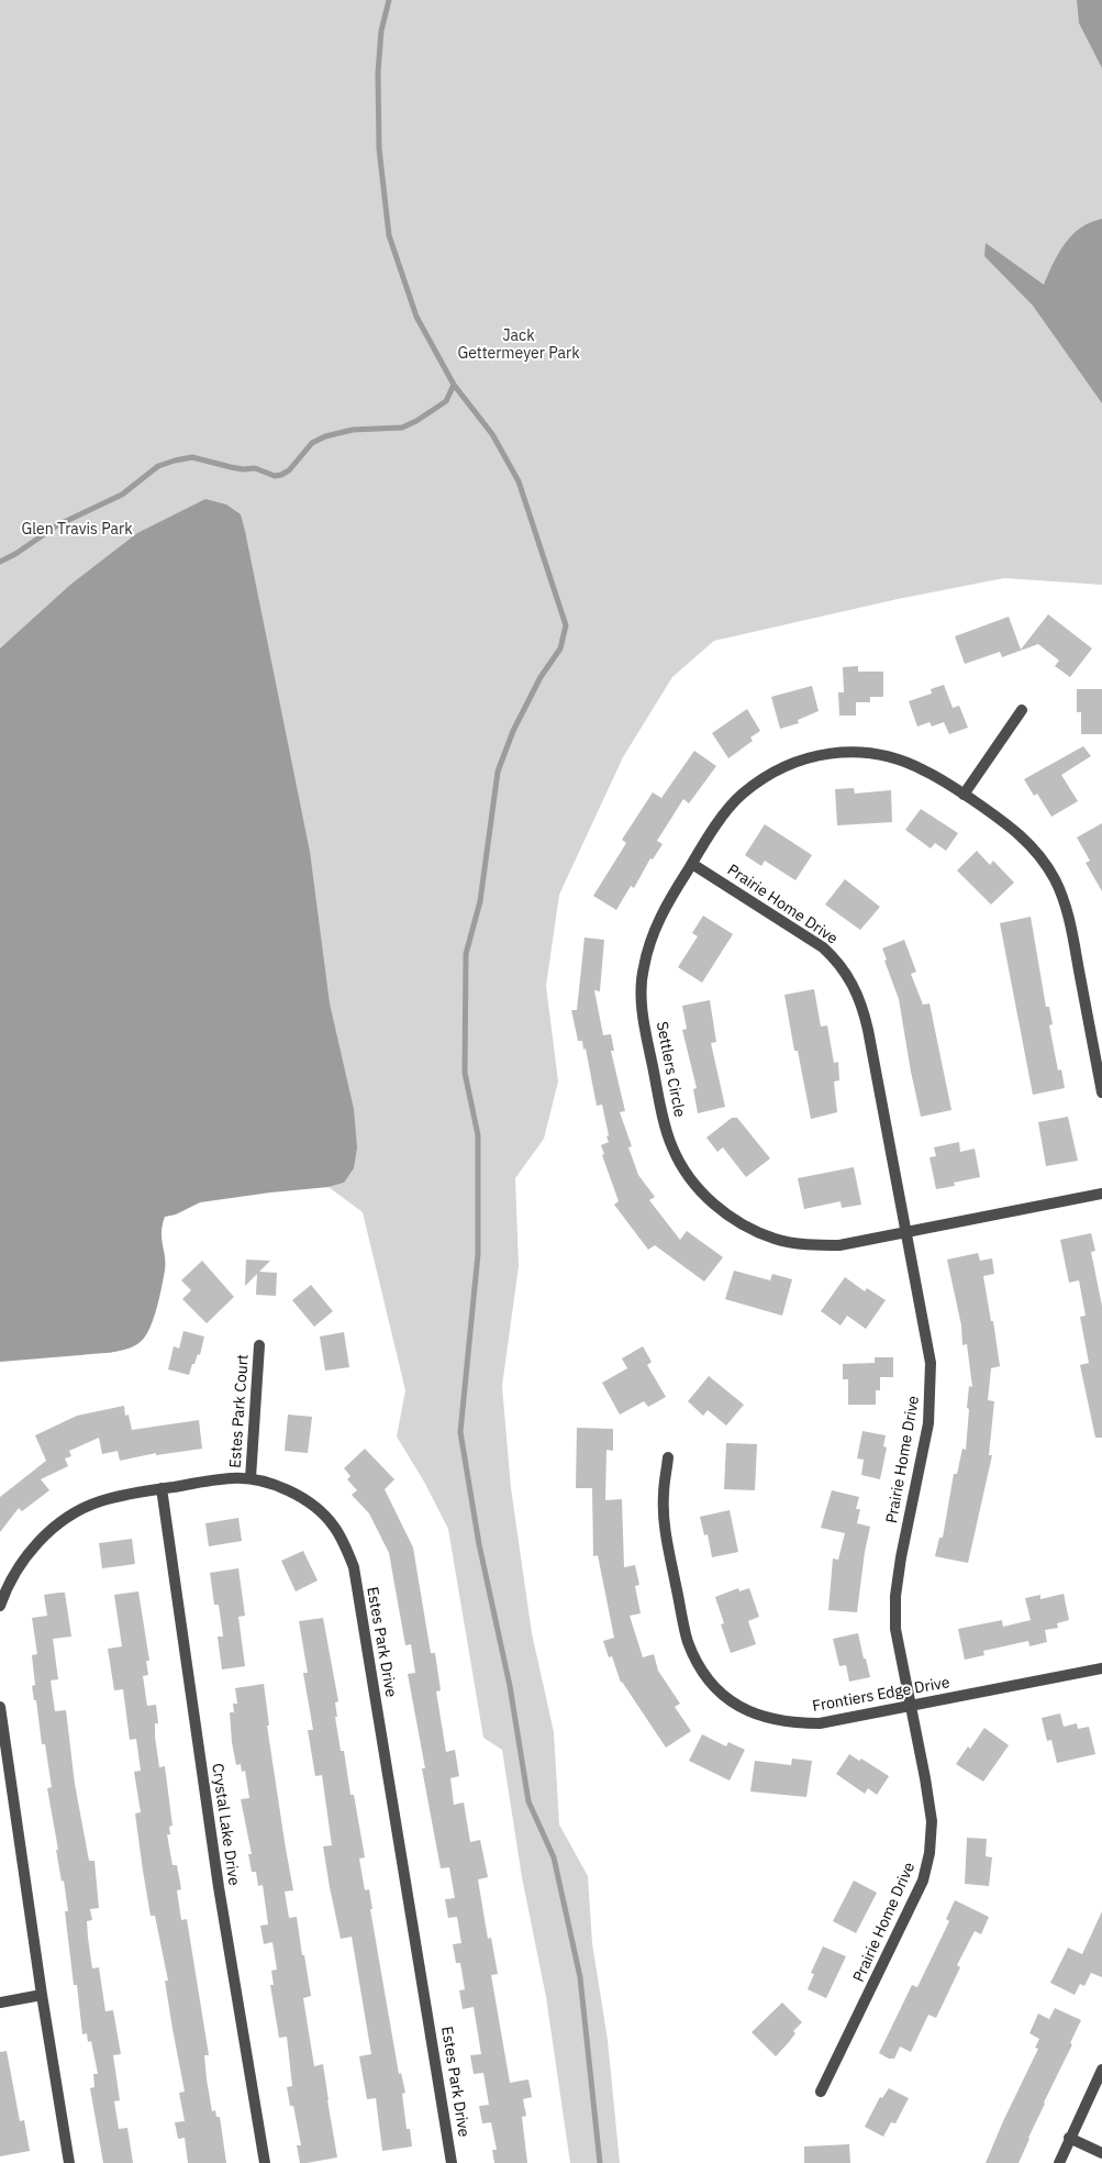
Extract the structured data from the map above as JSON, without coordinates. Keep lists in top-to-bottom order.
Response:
{
  "streets": {
    "street": [
      "Prairie Home Drive",
      "Settlers Circle",
      "Estes Park Court",
      "Estes Park Drive",
      "Frontiers Edge Drive",
      "Crystal Lake Drive"
    ]
  },
  "crossings": [
    ["Prairie Home Drive", "Settlers Circle"],
    ["Prairie Home Drive", "Frontiers Edge Drive"],
    ["Estes Park Court", "Estes Park Drive"],
    ["Estes Park Drive", "Crystal Lake Drive"]
  ],
  "parks": ["Jack Gettermeyer Park", "Glen Travis Park"]
}
